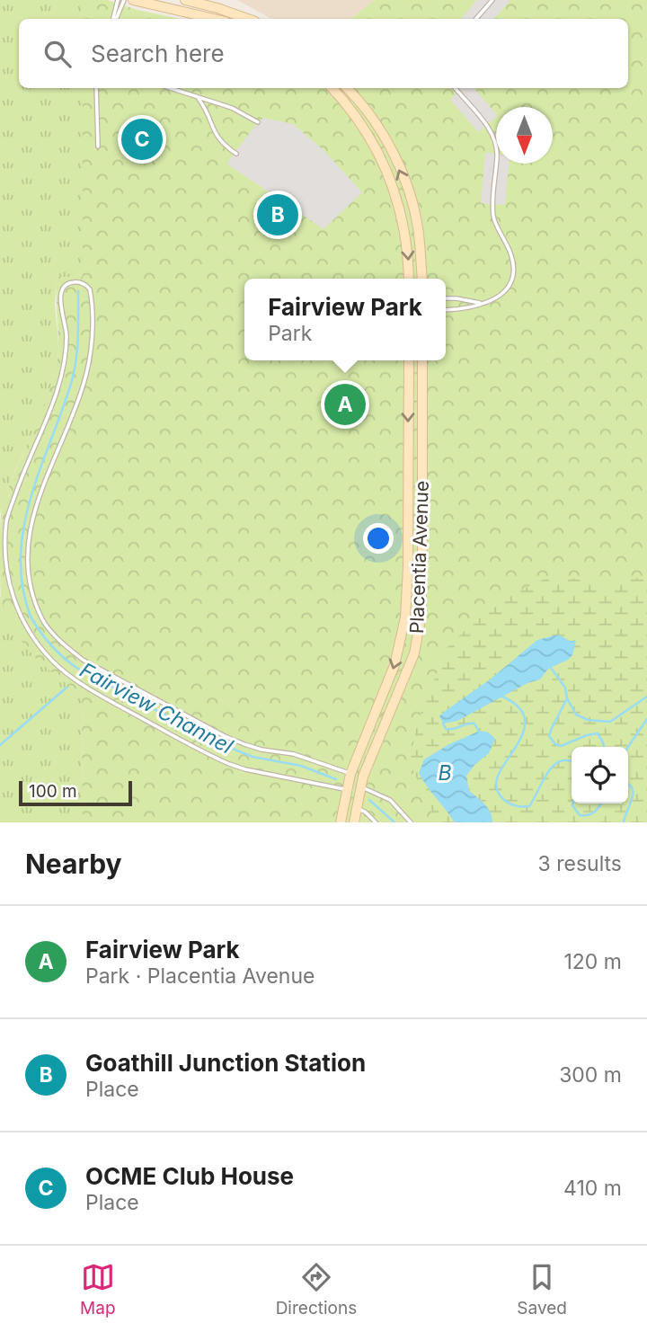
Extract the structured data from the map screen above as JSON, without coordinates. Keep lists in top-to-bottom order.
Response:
{
  "streets": {
    "main road": ["Placentia Avenue"]
  },
  "water": ["Fairview Channel", "B"],
  "scale_bar": "100 m",
  "north": "bottom",
  "page": {
    "search": "Search here",
    "pins": ["C", "B", "A"],
    "popup": ["Fairview Park", "Park"],
    "scale": "100 m",
    "heading": ["Nearby", "3 results"],
    "list": [
      {
        "mark": "A",
        "name": "Fairview Park",
        "note": "Park · Placentia Avenue",
        "value": "120 m"
      },
      {
        "mark": "B",
        "name": "Goathill Junction Station",
        "note": "Place",
        "value": "300 m"
      },
      {
        "mark": "C",
        "name": "OCME Club House",
        "note": "Place",
        "value": "410 m"
      }
    ],
    "nav": ["Map", "Directions", "Saved"]
  }
}
